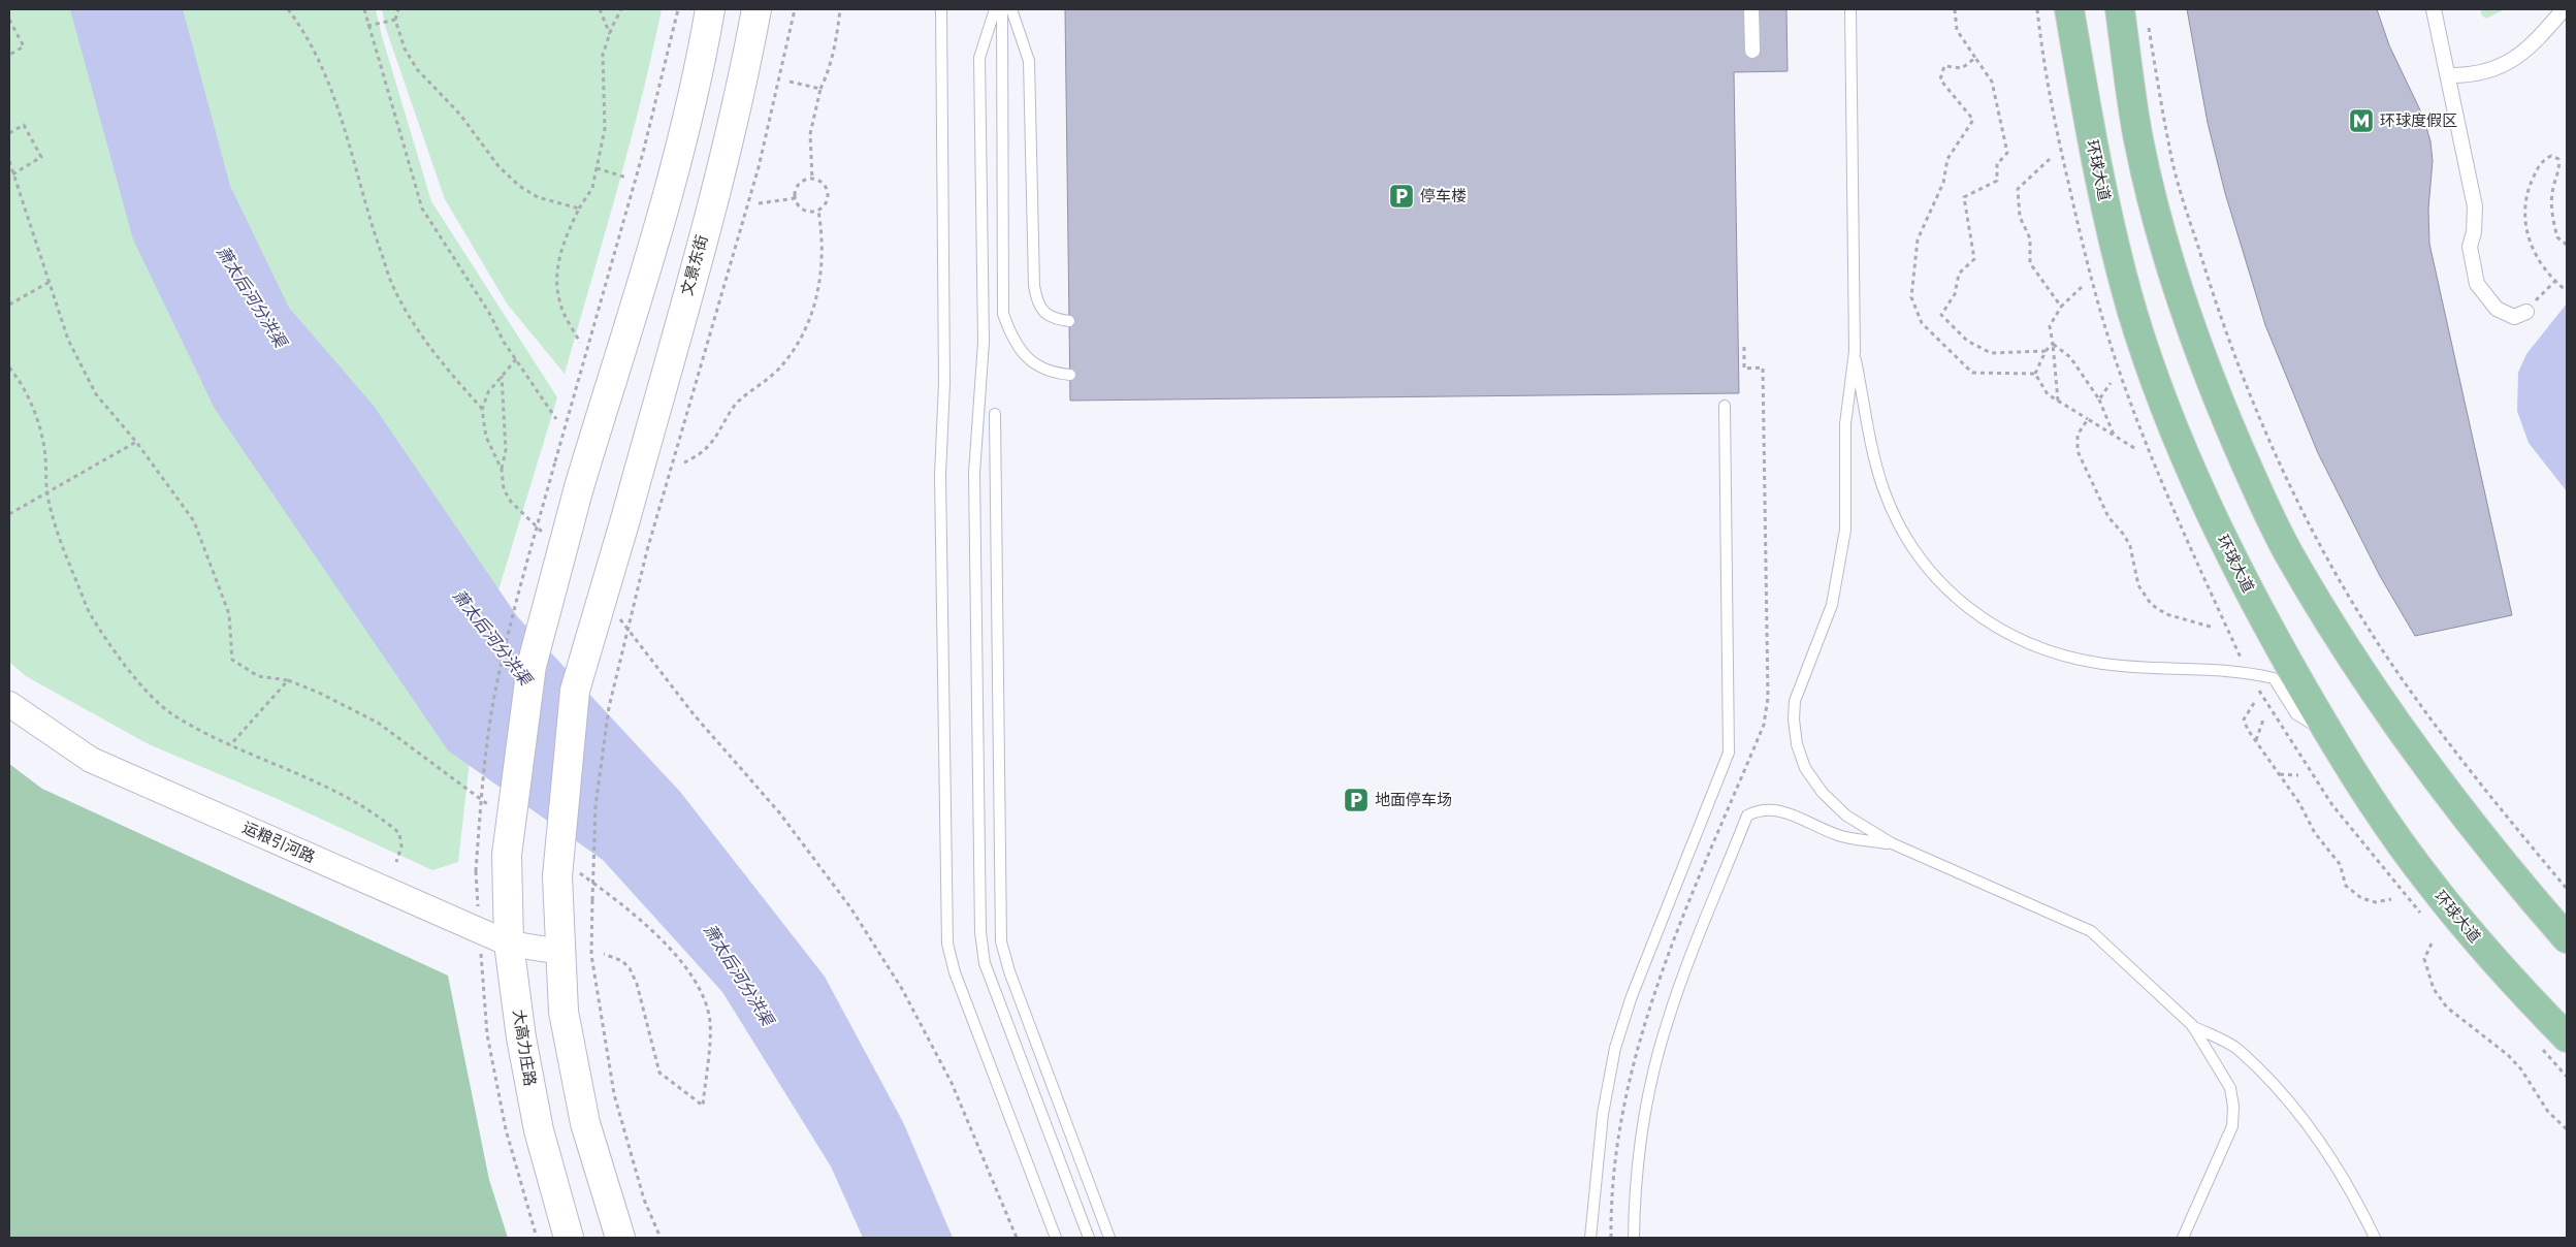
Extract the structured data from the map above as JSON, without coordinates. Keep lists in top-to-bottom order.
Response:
{
  "streets": {
    "main road": ["环球大道", "文景东街", "大高力庄路"],
    "street": ["运粮引河路"]
  },
  "crossings": [
    ["文景东街", "运粮引河路"],
    ["运粮引河路", "大高力庄路"]
  ],
  "water": ["萧太后河分洪渠"],
  "places": {
    "metro station": ["环球度假区"],
    "parking": ["停车楼", "地面停车场"]
  }
}
